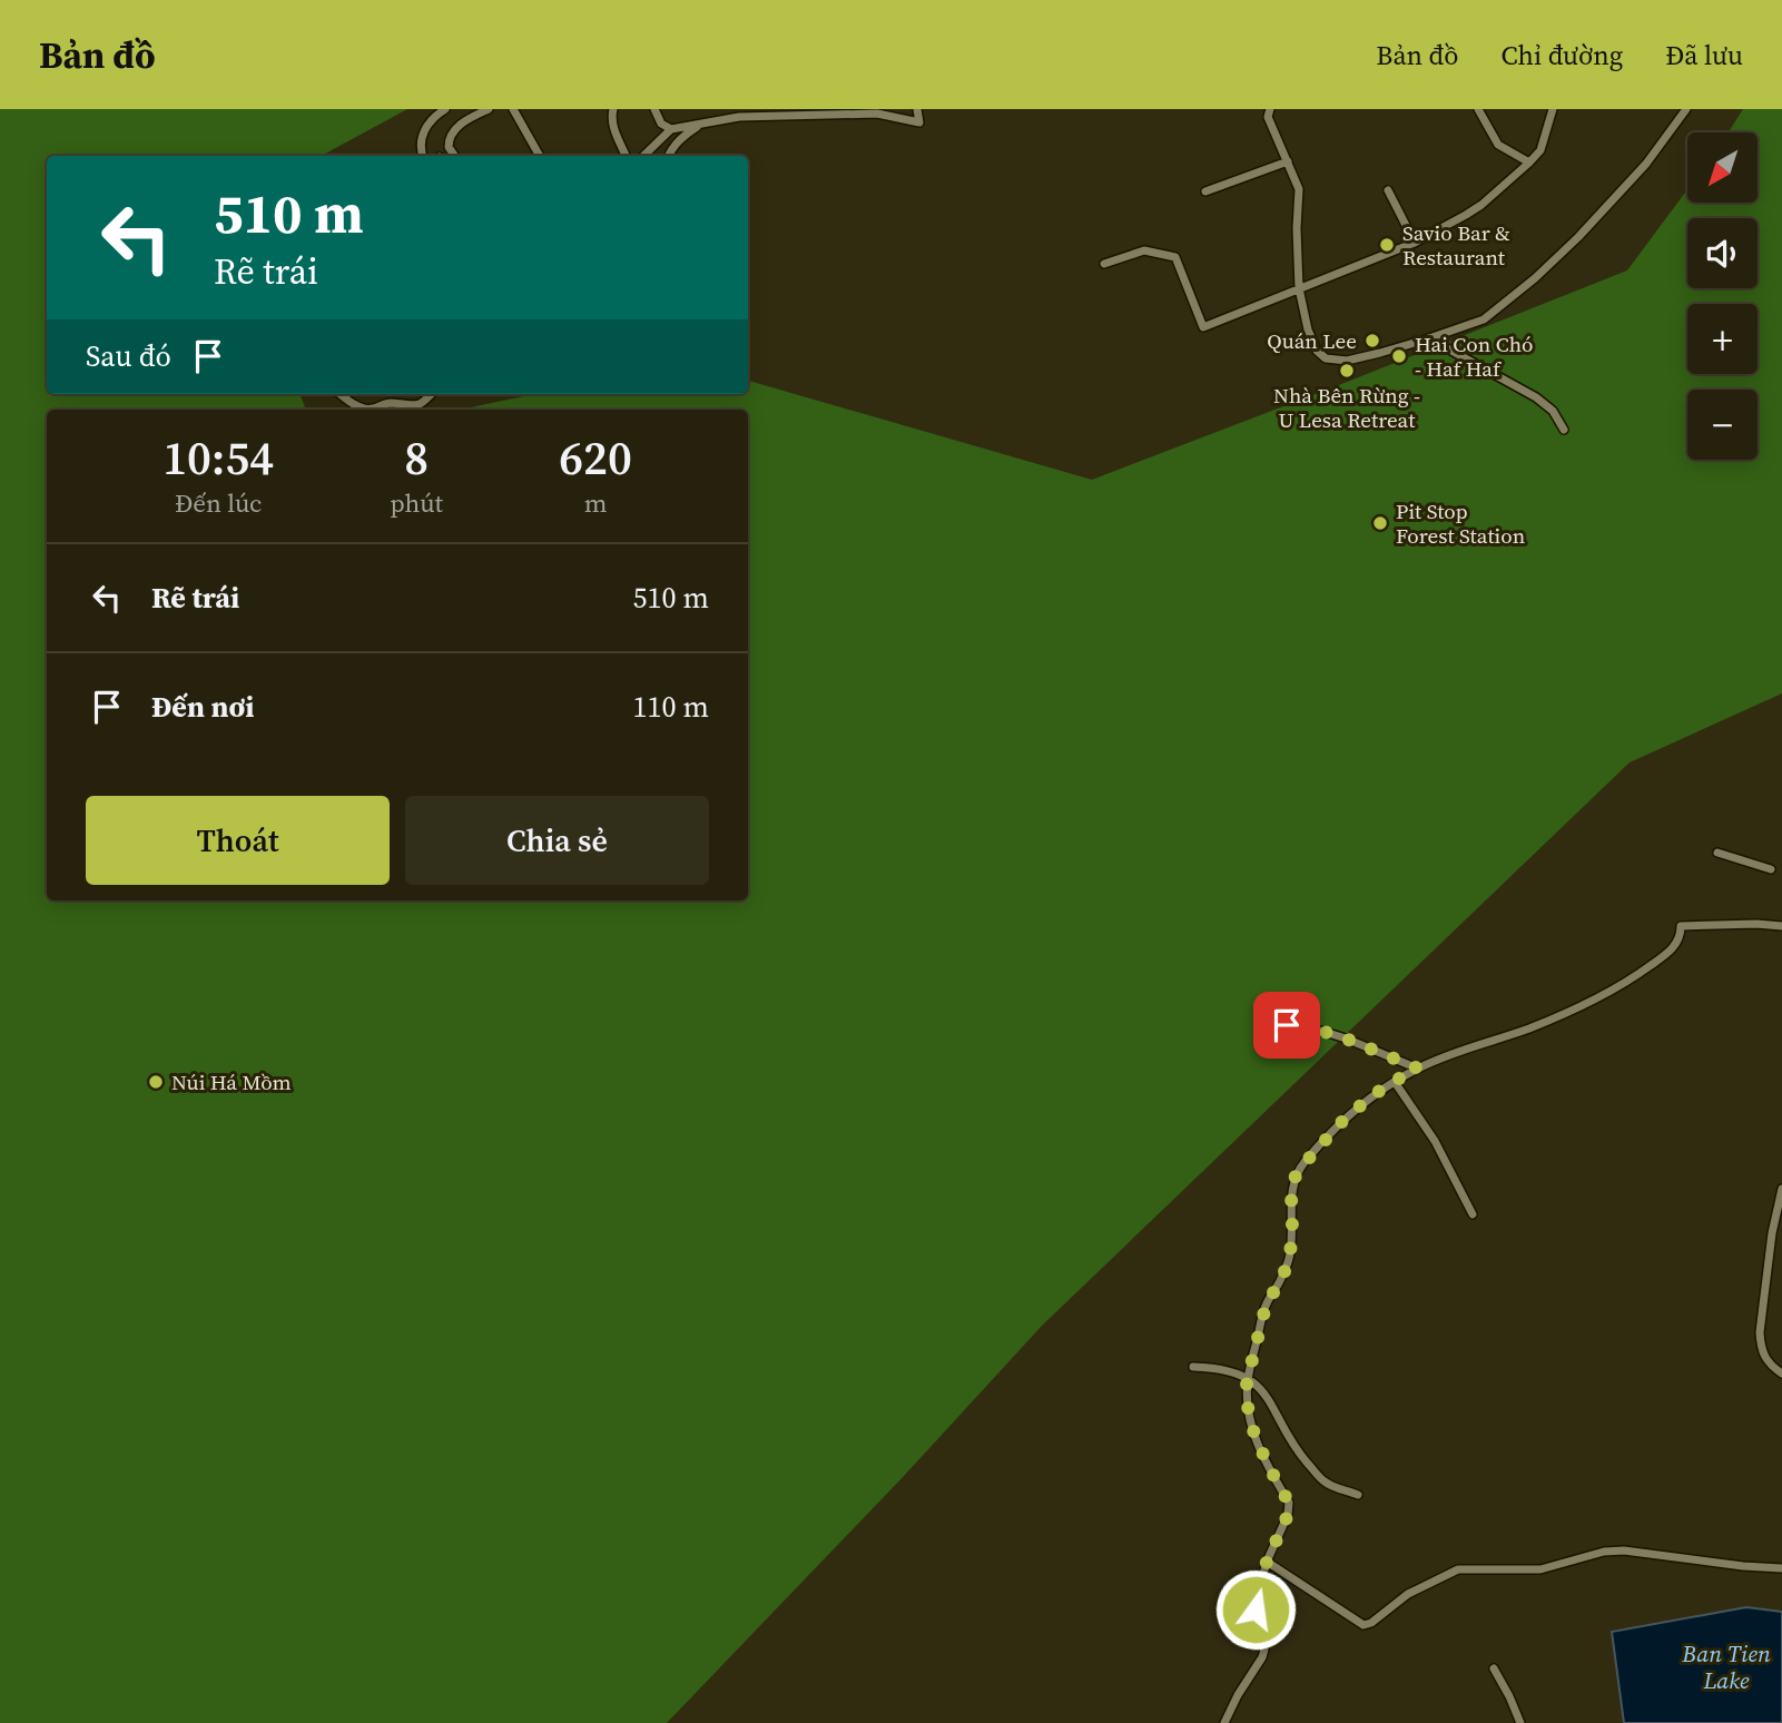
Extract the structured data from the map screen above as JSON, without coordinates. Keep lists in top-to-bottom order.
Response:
{
  "water": ["Ban Tien Lake"],
  "places": [
    "Savio Bar & Restaurant",
    "Quán Lee",
    "Hai Con Chó - Haf Haf",
    "Nhà Bên Rừng - U Lesa Retreat",
    "Pit Stop Forest Station",
    "Núi Há Mồm"
  ],
  "north": "bottom left",
  "page": {
    "header": "Bản đồ",
    "nav": ["Bản đồ", "Chỉ đường", "Đã lưu"],
    "map_buttons": ["+", "−"],
    "turn": ["510 m", "Rẽ trái"],
    "then": "Sau đó",
    "eta": [
      "10:54",
      "Đến lúc",
      "8",
      "phút",
      "620",
      "m"
    ],
    "list": [
      {
        "name": "Rẽ trái",
        "value": "510 m"
      },
      {
        "name": "Đến nơi",
        "value": "110 m"
      }
    ],
    "buttons": ["Thoát", "Chia sẻ"]
  }
}
